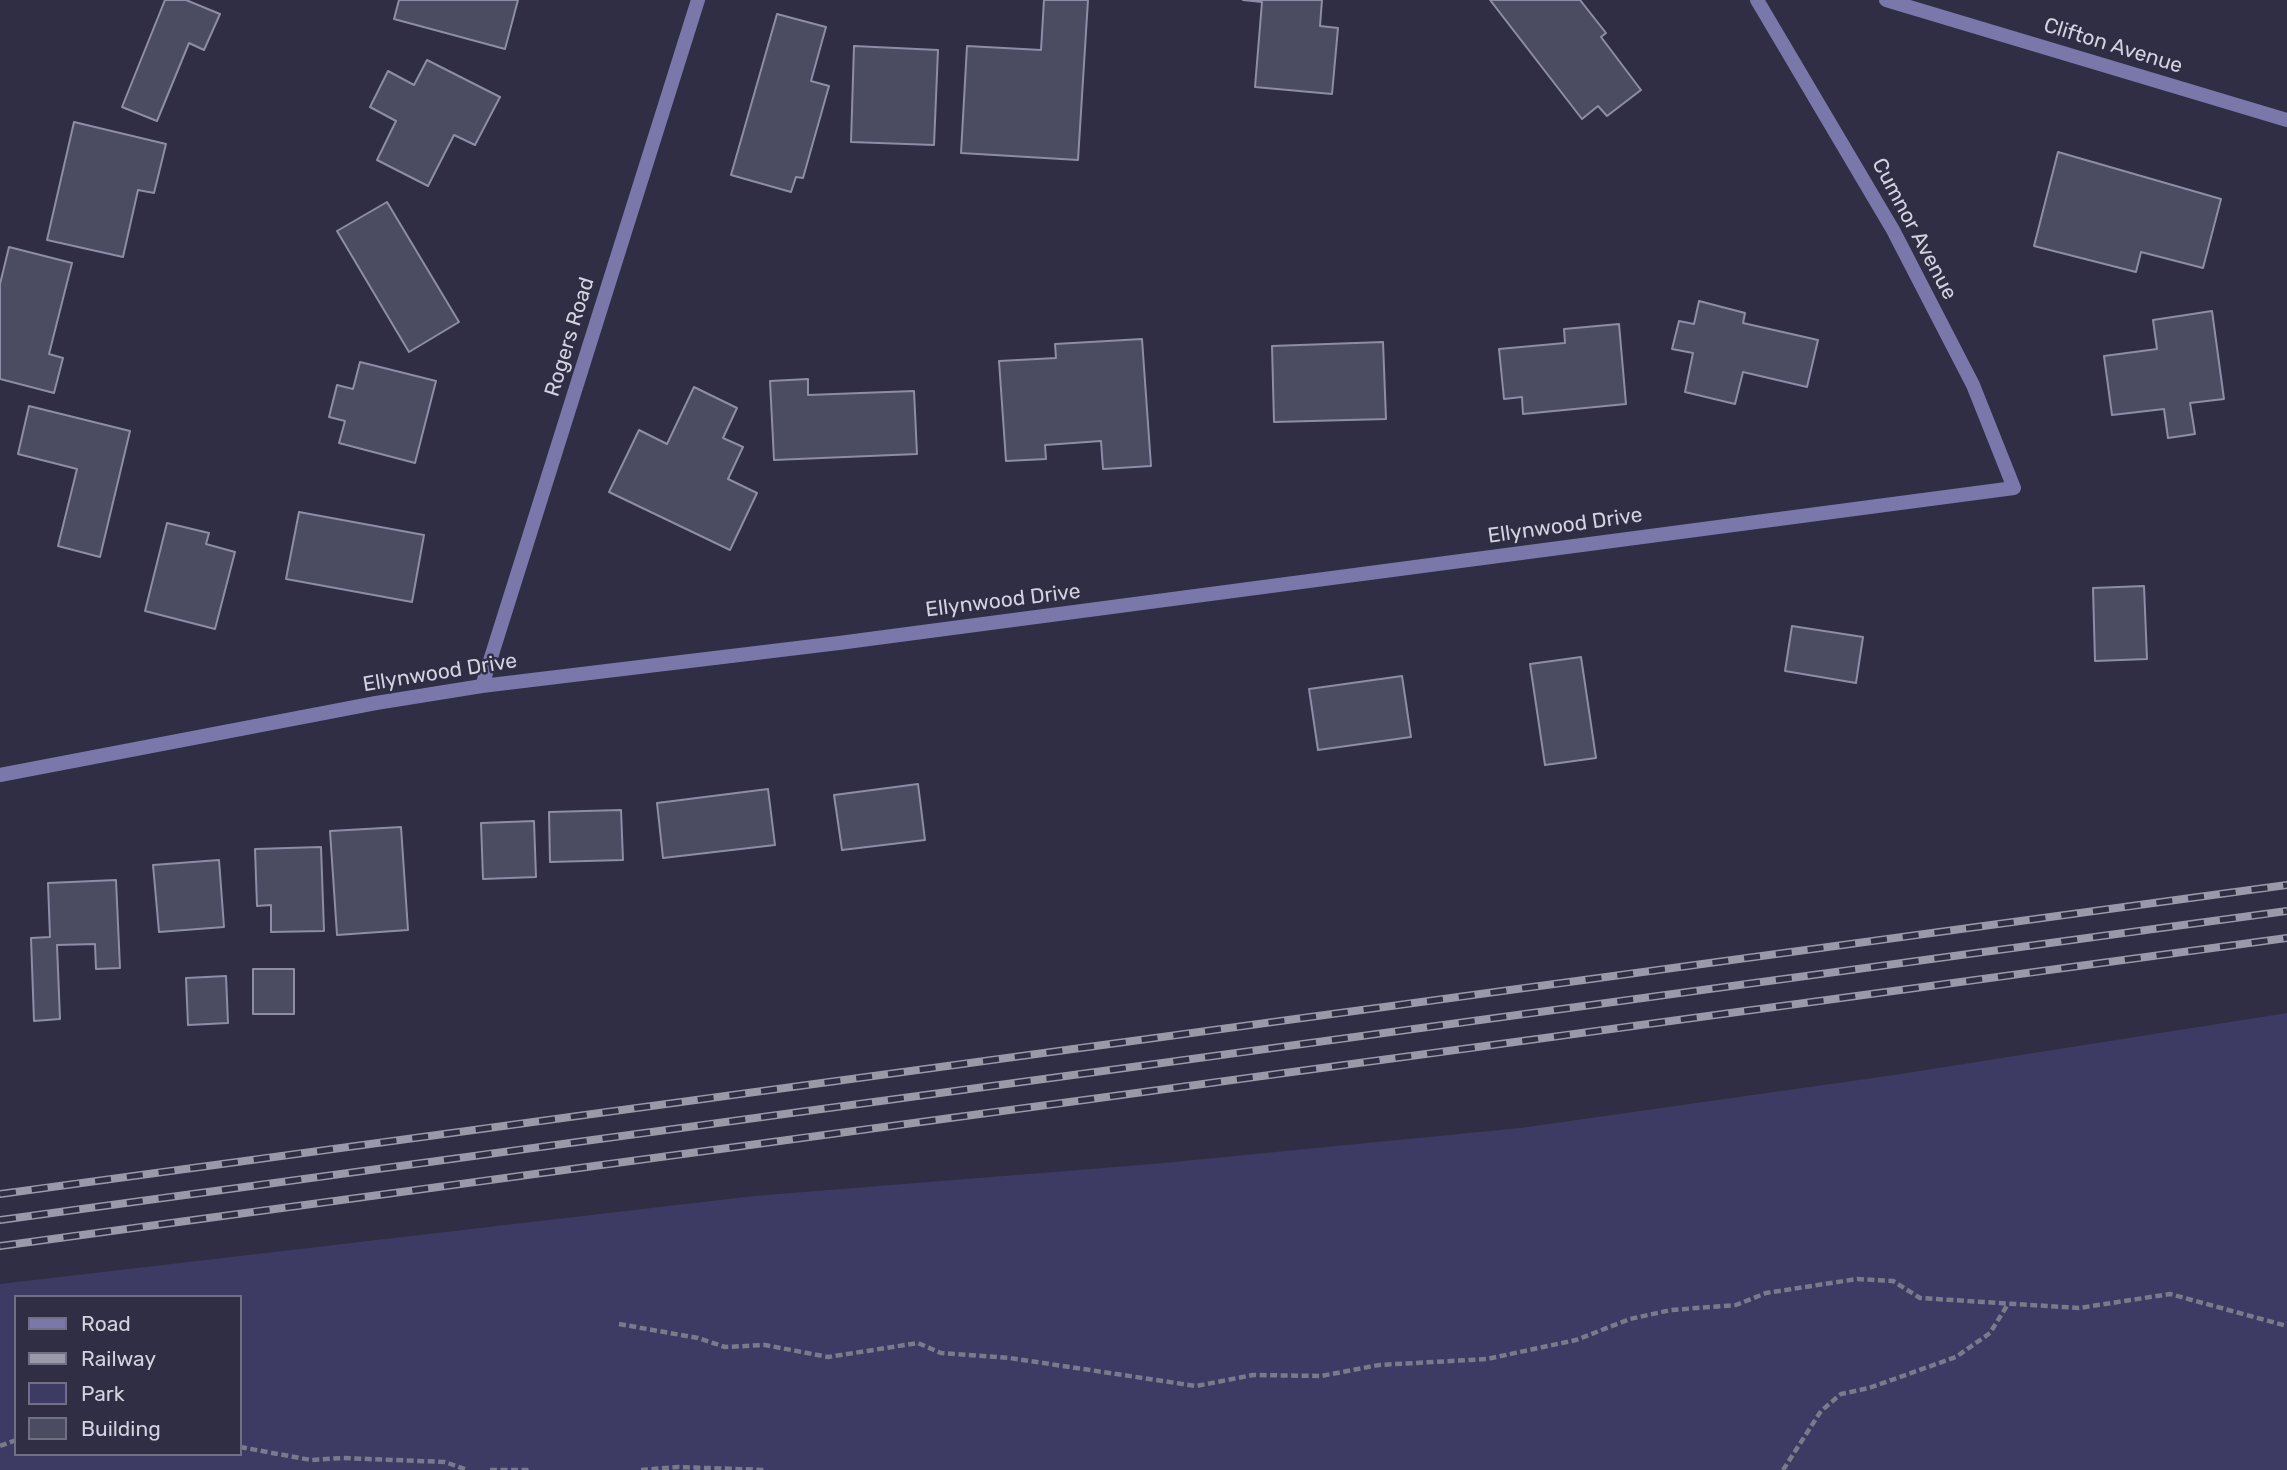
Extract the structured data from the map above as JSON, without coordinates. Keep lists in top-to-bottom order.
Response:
{
  "streets": {
    "street": [
      "Clifton Avenue",
      "Cumnor Avenue",
      "Rogers Road",
      "Ellynwood Drive"
    ]
  },
  "crossings": [
    ["Cumnor Avenue", "Ellynwood Drive"],
    ["Rogers Road", "Ellynwood Drive"]
  ],
  "legend": [
    "Road",
    "Railway",
    "Park",
    "Building"
  ]
}
